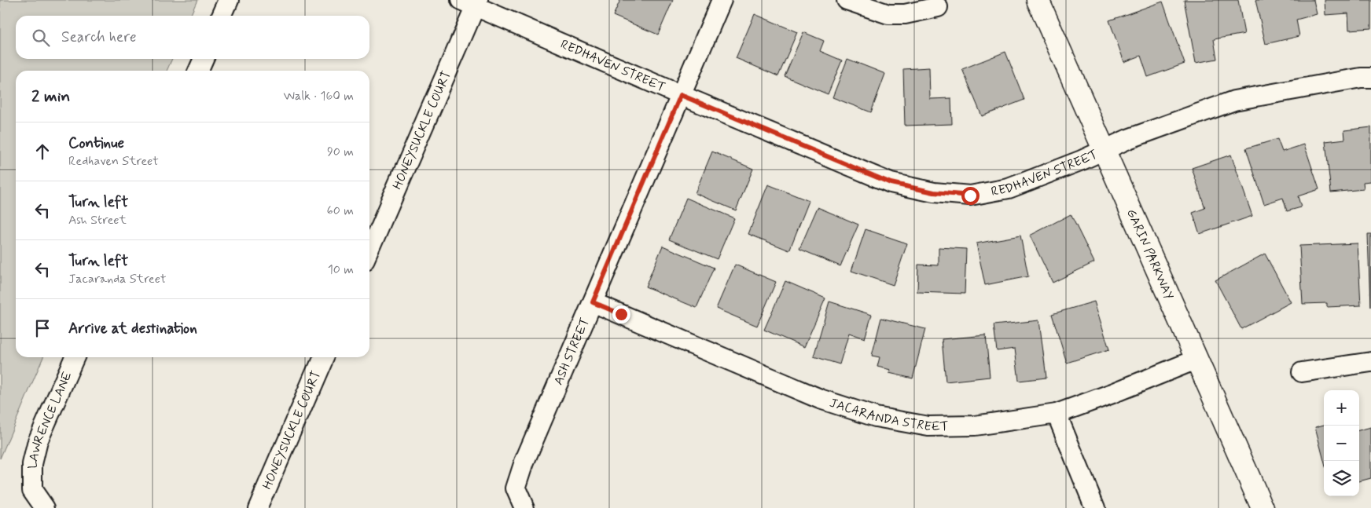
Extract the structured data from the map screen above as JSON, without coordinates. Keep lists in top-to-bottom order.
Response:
{
  "streets": {
    "street": [
      "REDHAVEN STREET",
      "HONEYSUCKLE COURT",
      "GARIN PARKWAY",
      "ASH STREET",
      "JACARANDA STREET",
      "LAWRENCE LANE"
    ]
  },
  "crossings": [
    ["REDHAVEN STREET", "HONEYSUCKLE COURT"],
    ["REDHAVEN STREET", "GARIN PARKWAY"],
    ["REDHAVEN STREET", "ASH STREET"],
    ["GARIN PARKWAY", "JACARANDA STREET"],
    ["ASH STREET", "JACARANDA STREET"]
  ],
  "page": {
    "search": "Search here",
    "heading": ["2 min", "Walk · 160 m"],
    "list": [
      ["Continue", "Redhaven Street", "90 m"],
      ["Turn left", "Ash Street", "60 m"],
      ["Turn left", "Jacaranda Street", "10 m"],
      "Arrive at destination"
    ],
    "map_buttons": ["+", "−"]
  }
}
